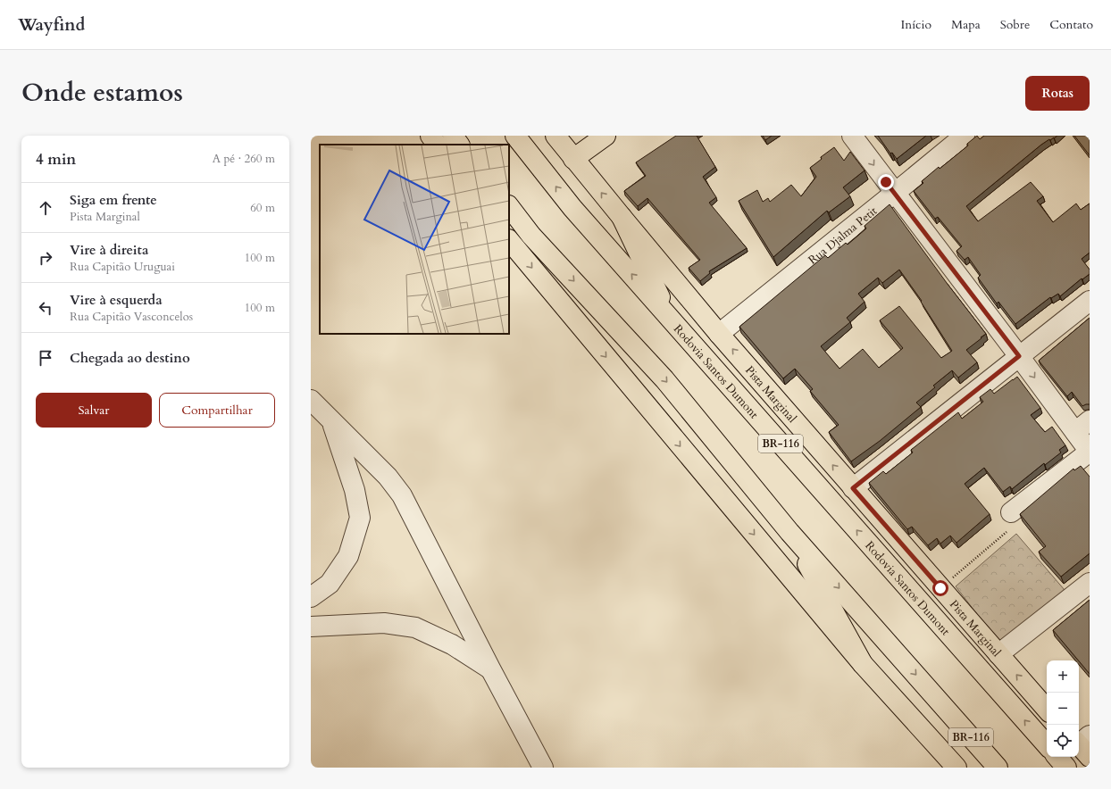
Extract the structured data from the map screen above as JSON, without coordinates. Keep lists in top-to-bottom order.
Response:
{
  "streets": {
    "main road": ["Rodovia Santos Dumont", "Pista Marginal", "BR-116"],
    "street": ["Rua Djalma Petit"]
  },
  "crossings": [
    ["Rua Djalma Petit", "Pista Marginal"]
  ],
  "page": {
    "header": "Wayfind",
    "nav": [
      "Início",
      "Mapa",
      "Sobre",
      "Contato"
    ],
    "title": "Onde estamos",
    "buttons": [
      "Rotas",
      ["Salvar", "Compartilhar"]
    ],
    "heading": ["4 min", "A pé · 260 m"],
    "list": [
      ["Siga em frente", "Pista Marginal", "60 m"],
      ["Vire à direita", "Rua Capitão Uruguai", "100 m"],
      ["Vire à esquerda", "Rua Capitão Vasconcelos", "100 m"],
      "Chegada ao destino"
    ],
    "map_buttons": ["+", "−"]
  }
}
